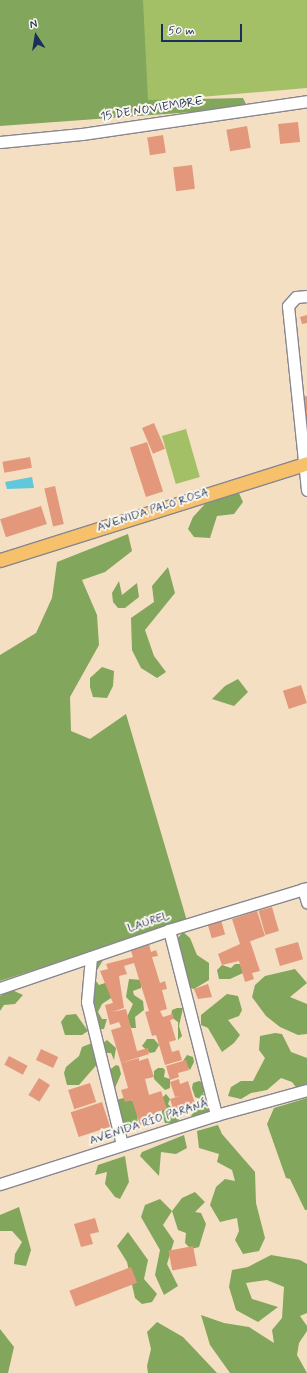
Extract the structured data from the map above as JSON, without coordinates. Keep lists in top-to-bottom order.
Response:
{
  "streets": {
    "main road": ["AVENIDA PALO ROSA"],
    "street": ["15 DE NOVIEMBRE", "LAUREL", "AVENIDA RÍO PARANÁ"]
  },
  "scale_bar": "50 m",
  "north": "top"
}
